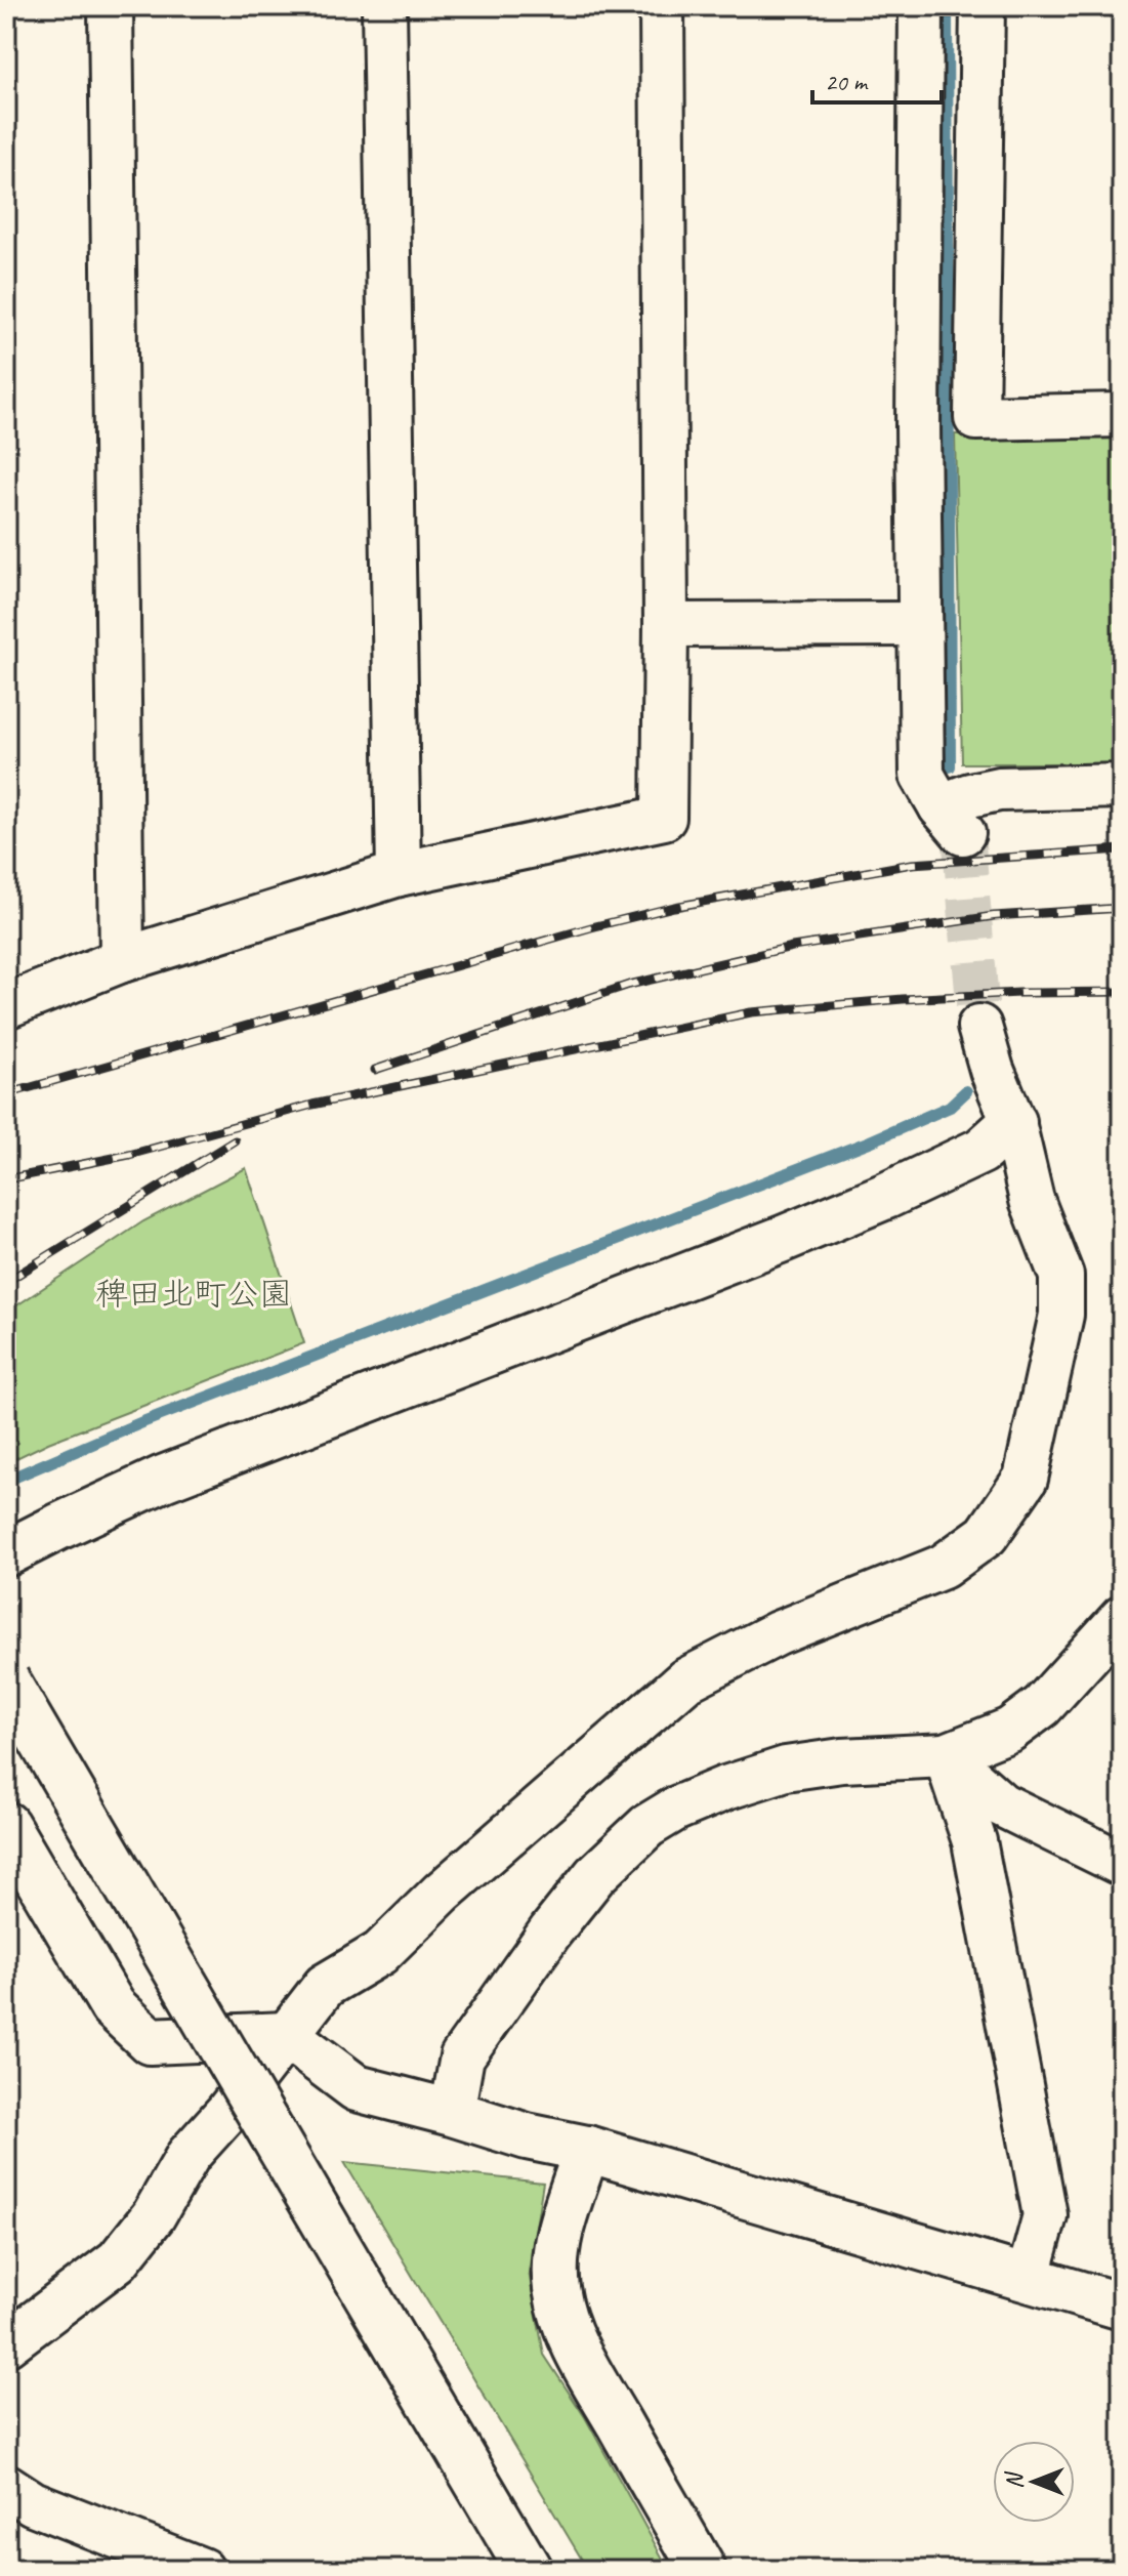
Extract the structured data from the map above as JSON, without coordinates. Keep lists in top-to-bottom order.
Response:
{
  "parks": ["稗田北町公園"],
  "scale_bar": "20 m",
  "north": "left"
}
